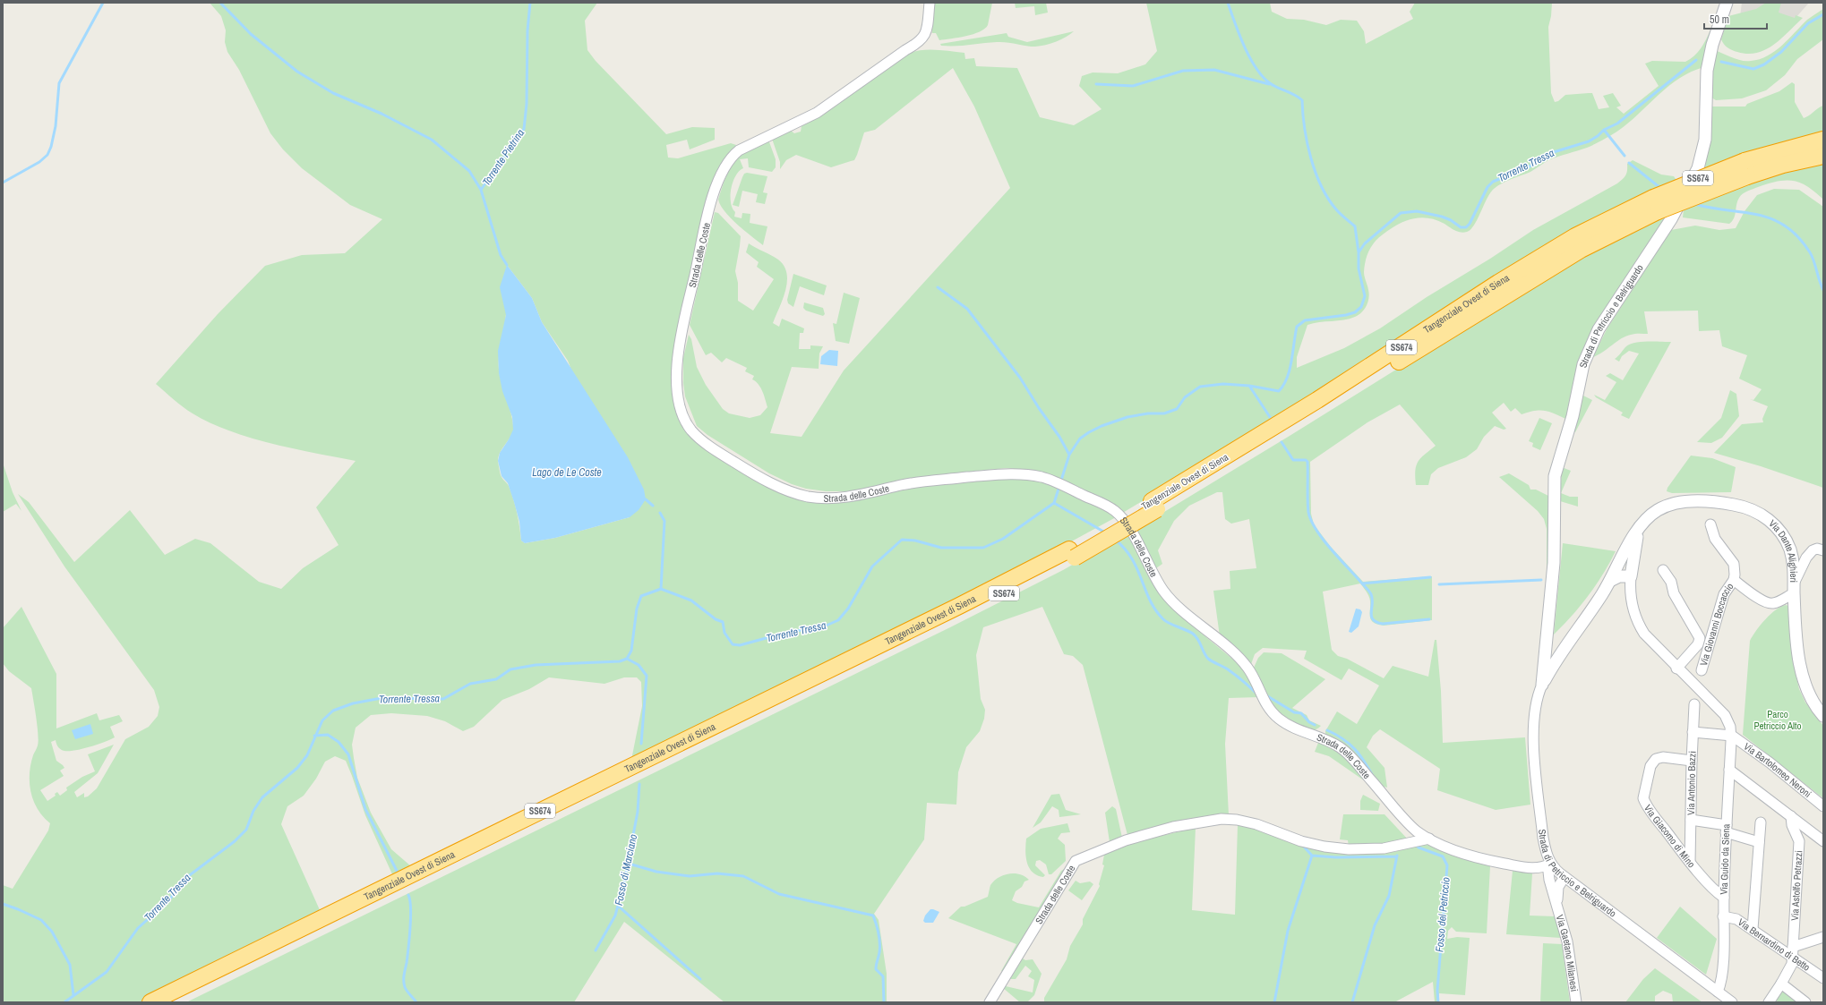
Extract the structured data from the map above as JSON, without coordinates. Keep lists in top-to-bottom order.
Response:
{
  "streets": {
    "highway": ["SS674", "Tangenziale Ovest di Siena"],
    "street": [
      "Strada delle Coste",
      "Strada di Petriccio e Belriguardo",
      "Via Dante Alighieri",
      "Via Giovanni Boccaccio",
      "Via Bartolomeo Neroni",
      "Via Antonio Bazzi",
      "Via Giacomo di Mino",
      "Via Guido da Siena",
      "Via Astolfo Petrazzi",
      "Via Bernardino di Betto",
      "Via Gaetano Milanesi"
    ]
  },
  "crossings": [
    ["Strada delle Coste", "Strada di Petriccio e Belriguardo"],
    ["Strada delle Coste", "Via Gaetano Milanesi"],
    ["Strada di Petriccio e Belriguardo", "Via Dante Alighieri"],
    ["Strada di Petriccio e Belriguardo", "Via Guido da Siena"],
    ["Strada di Petriccio e Belriguardo", "Via Gaetano Milanesi"],
    ["Via Dante Alighieri", "Via Giovanni Boccaccio"],
    ["Via Dante Alighieri", "Via Bartolomeo Neroni"],
    ["Via Dante Alighieri", "Via Guido da Siena"],
    ["Via Bartolomeo Neroni", "Via Guido da Siena"],
    ["Via Antonio Bazzi", "Via Giacomo di Mino"],
    ["Via Giacomo di Mino", "Via Guido da Siena"],
    ["Via Guido da Siena", "Via Bernardino di Betto"],
    ["Via Astolfo Petrazzi", "Via Bernardino di Betto"]
  ],
  "water": [
    "Torrente Pietrina",
    "Torrente Tressa",
    "Lago de Le Coste",
    "Fosso di Marciano",
    "Fosso del Petriccio"
  ],
  "parks": ["Parco Petriccio Alto"],
  "scale_bar": "50 m"
}
